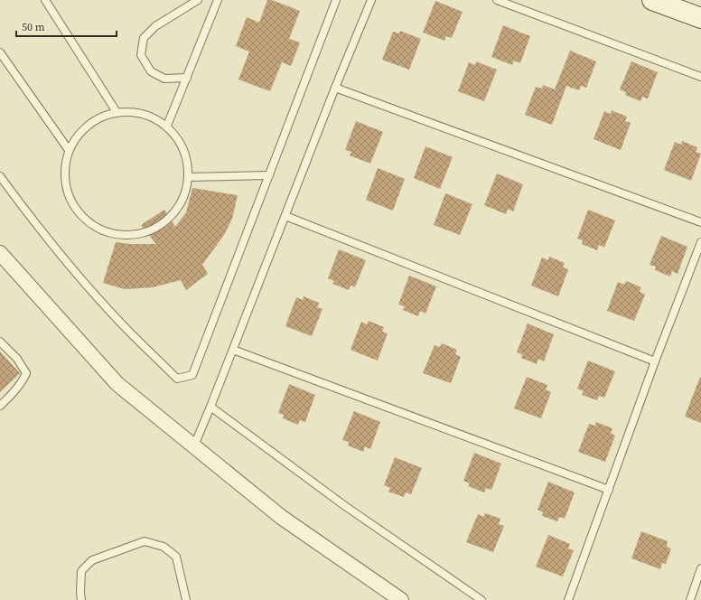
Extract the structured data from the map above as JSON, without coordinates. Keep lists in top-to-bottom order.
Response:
{
  "scale_bar": "50 m"
}
